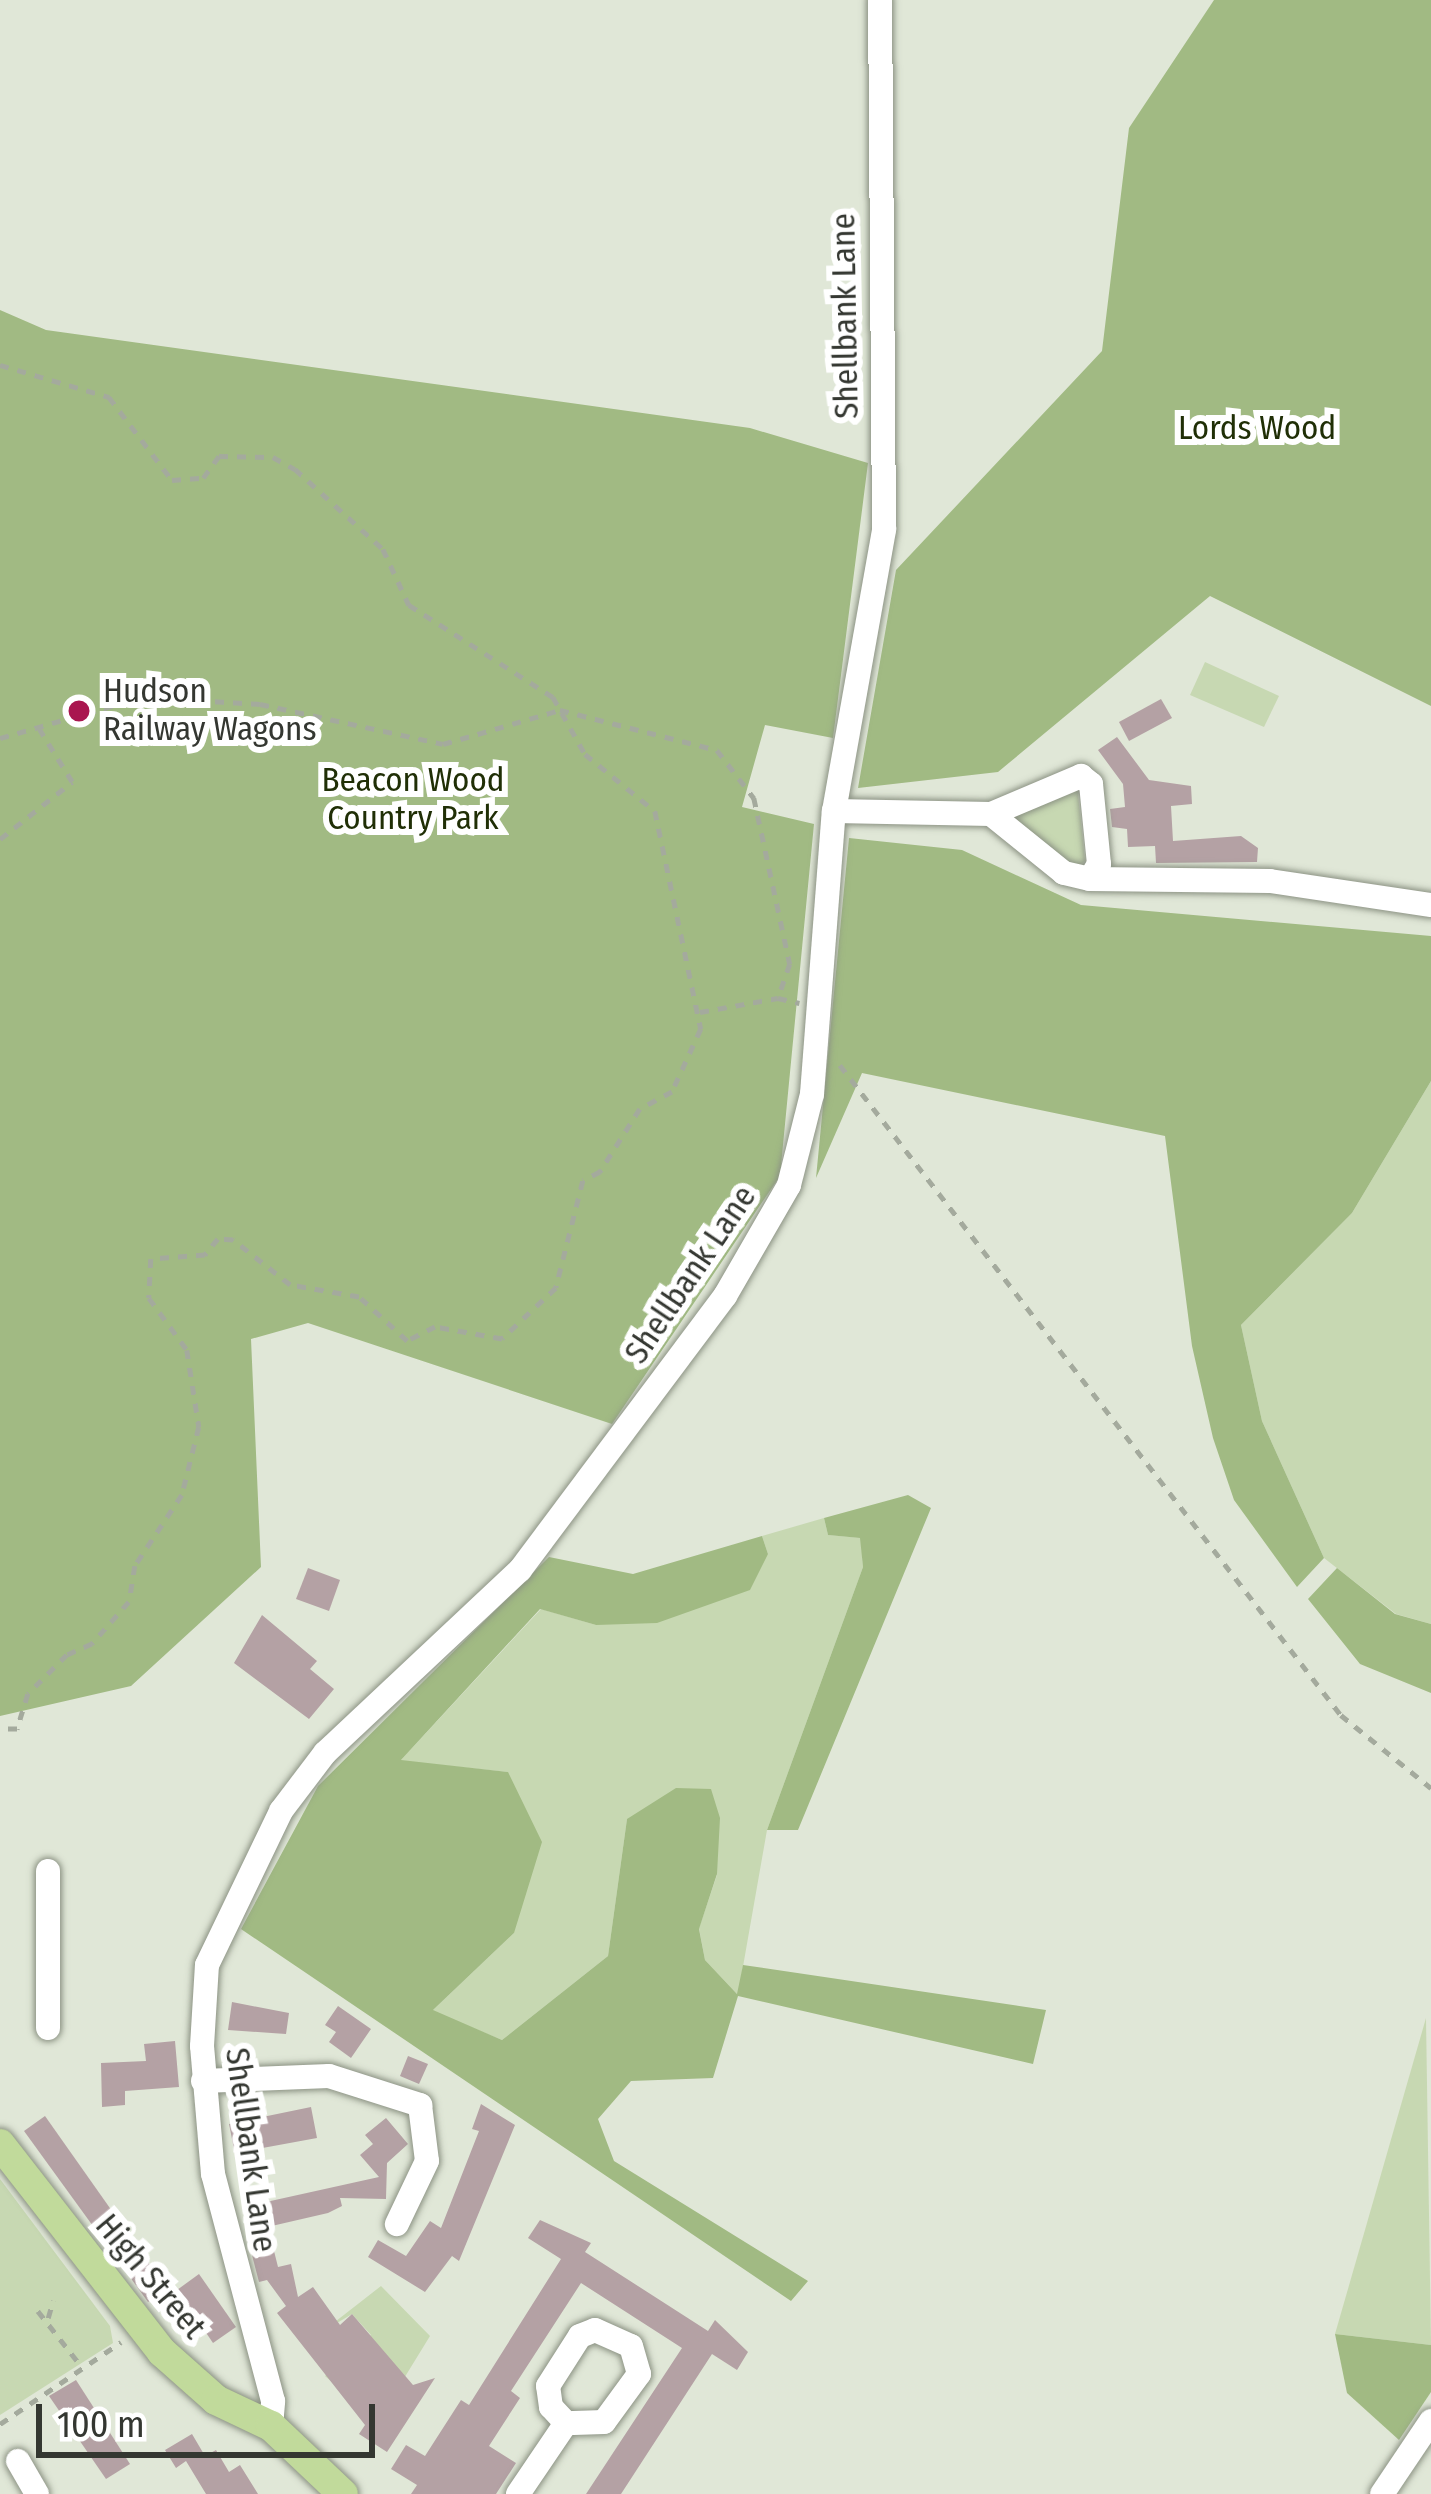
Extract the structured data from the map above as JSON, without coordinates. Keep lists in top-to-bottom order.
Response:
{
  "streets": {
    "main road": ["High Street"],
    "street": ["Shellbank Lane"]
  },
  "crossings": [
    ["Shellbank Lane", "High Street"]
  ],
  "parks": ["Lords Wood", "Beacon Wood Country Park"],
  "places": ["Hudson Railway Wagons"],
  "scale_bar": "100 m"
}
